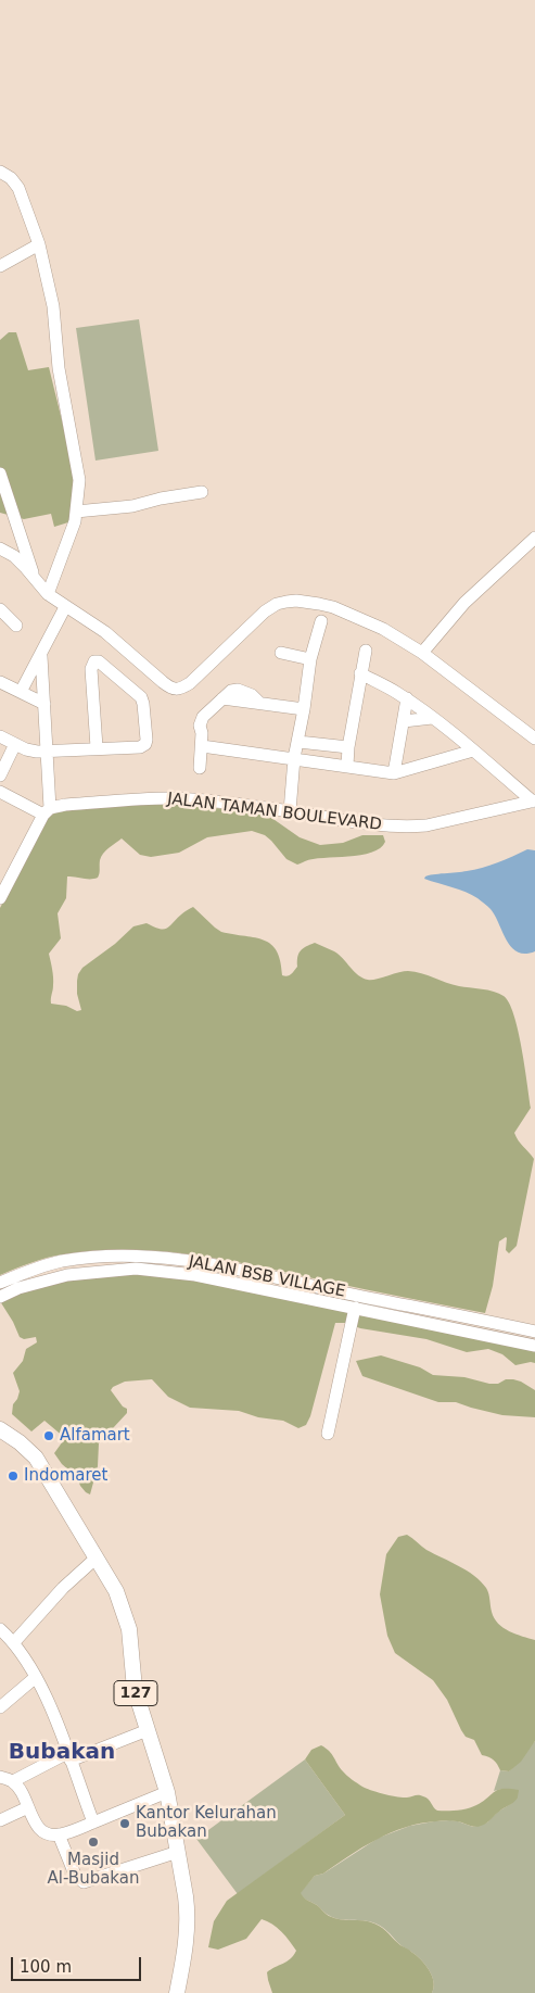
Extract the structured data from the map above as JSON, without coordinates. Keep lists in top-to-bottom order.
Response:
{
  "streets": {
    "main road": ["127"],
    "street": ["JALAN TAMAN BOULEVARD", "JALAN BSB VILLAGE"]
  },
  "districts": ["Bubakan"],
  "places": [
    "Alfamart",
    "Indomaret",
    "Kantor Kelurahan Bubakan",
    "Masjid Al-Bubakan"
  ],
  "scale_bar": "100 m"
}
